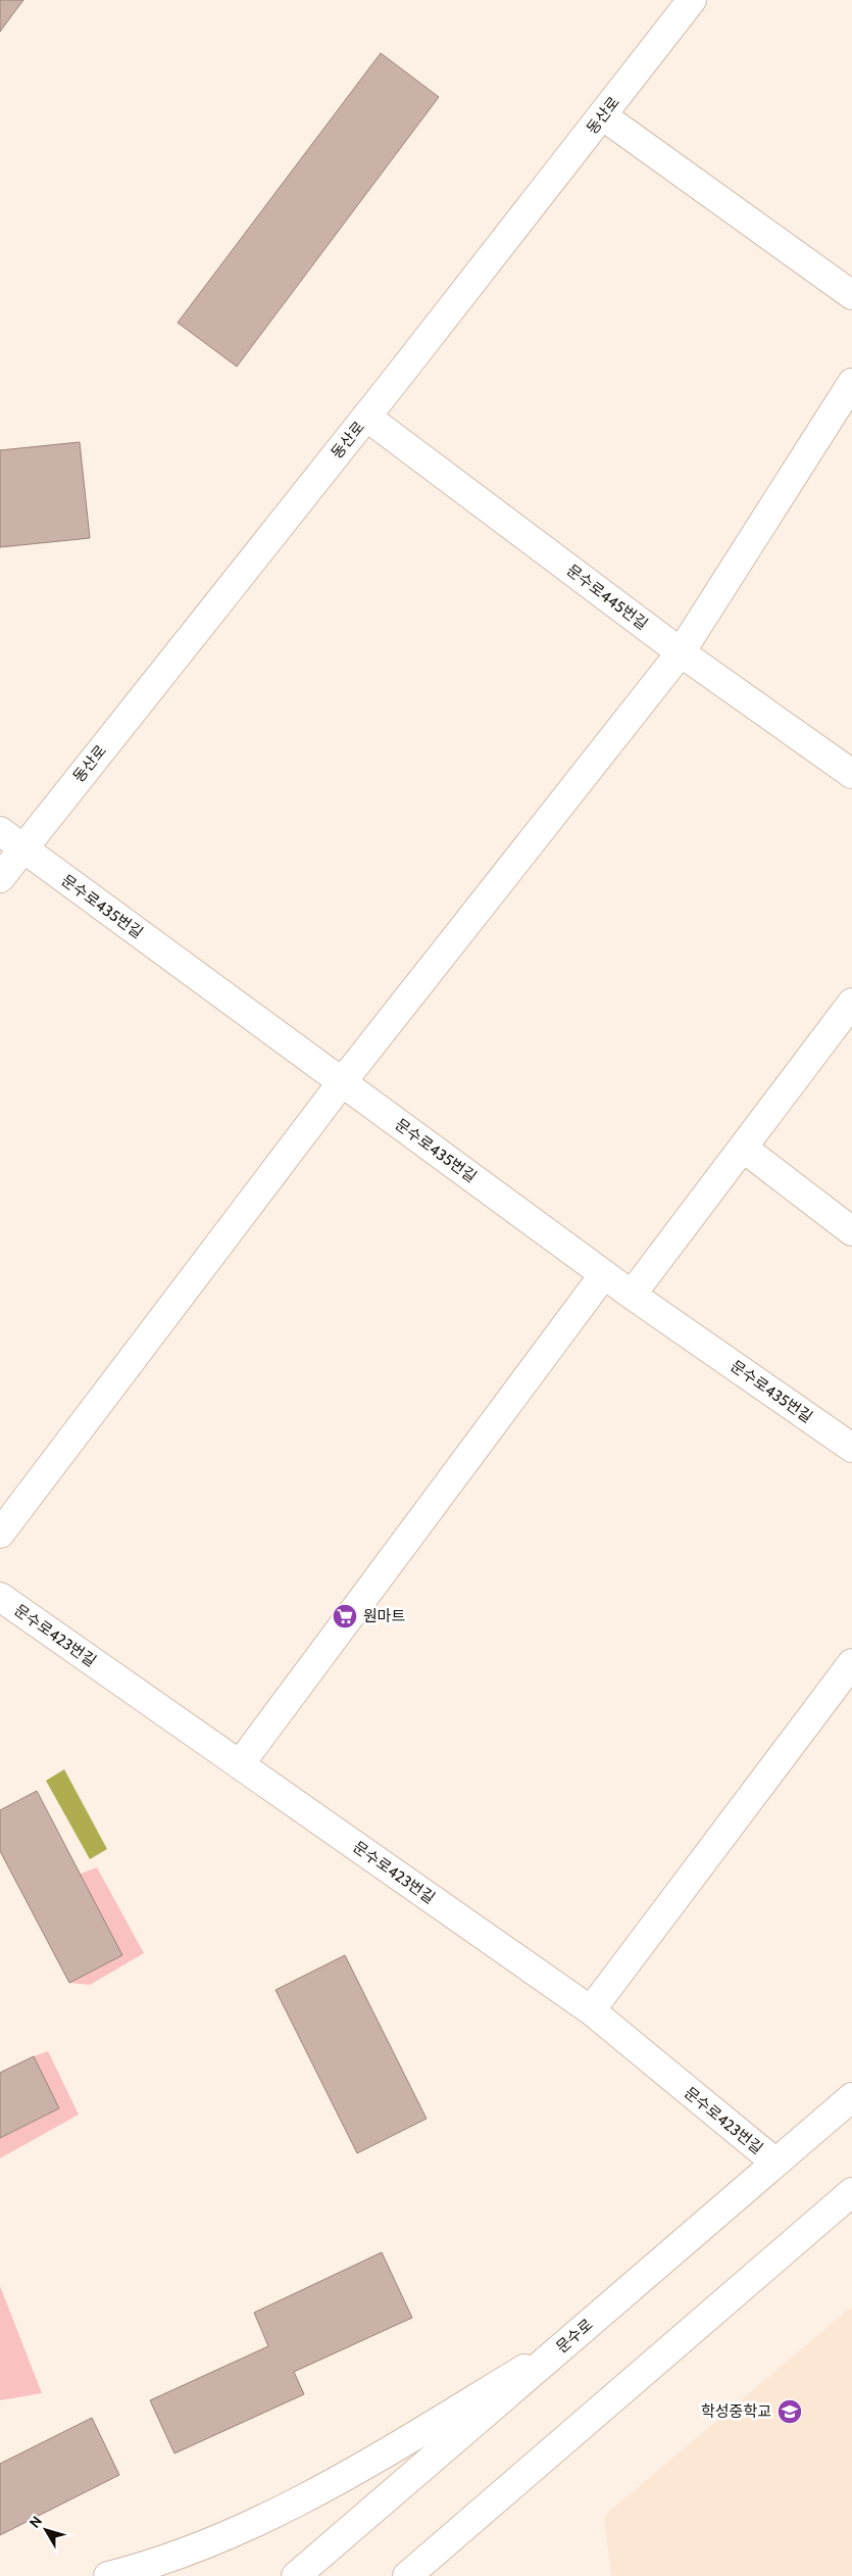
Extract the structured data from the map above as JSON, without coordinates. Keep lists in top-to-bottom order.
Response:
{
  "streets": {
    "street": [
      "동산로",
      "문수로445번길",
      "문수로435번길",
      "문수로423번길",
      "문수로"
    ]
  },
  "crossings": [
    ["동산로", "문수로445번길"],
    ["동산로", "문수로435번길"],
    ["문수로423번길", "문수로"]
  ],
  "places": {
    "supermarket": ["원마트"],
    "school or university": ["학성중학교"]
  },
  "north": "top left"
}
